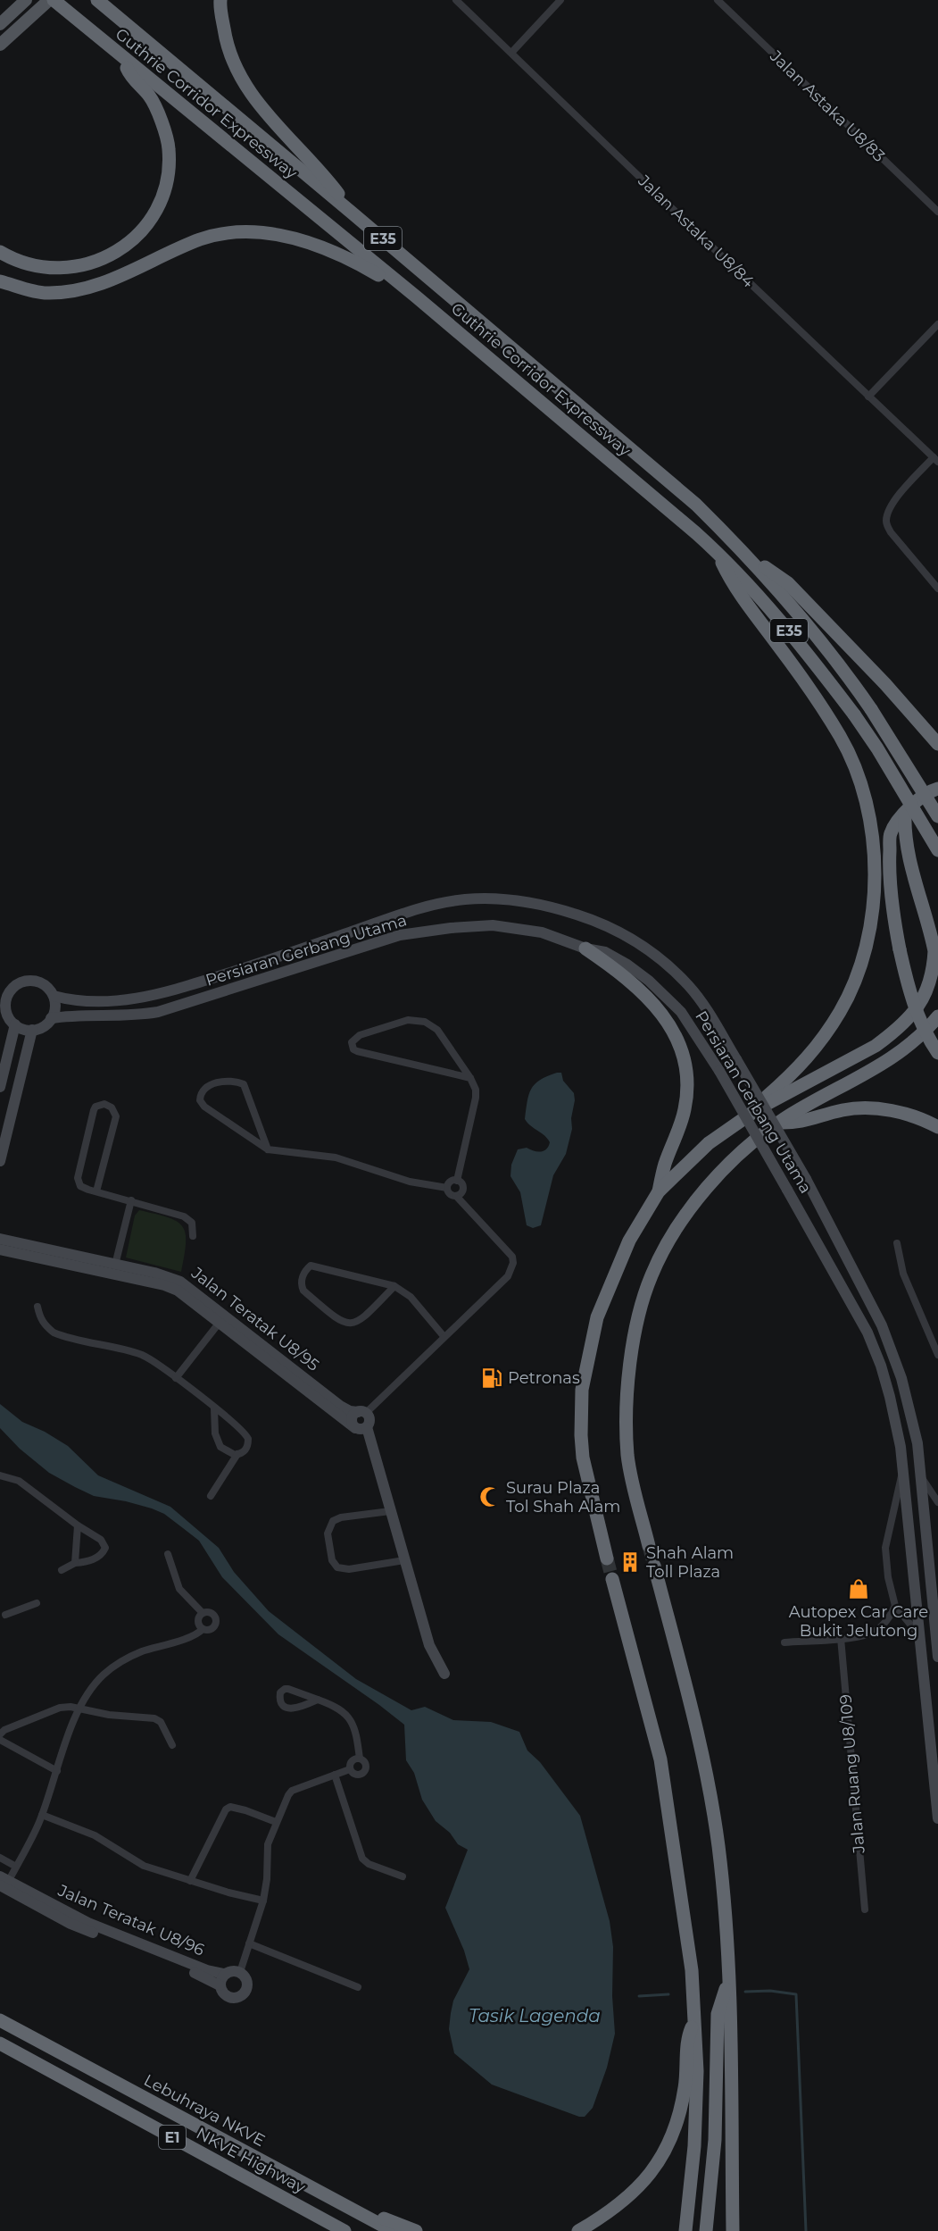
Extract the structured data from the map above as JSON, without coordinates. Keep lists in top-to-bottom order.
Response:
{
  "streets": {
    "highway": [
      "Guthrie Corridor Expressway",
      "E35",
      "Lebuhraya NKVE",
      "E1",
      "NKVE Highway"
    ],
    "main road": ["Persiaran Gerbang Utama", "Jalan Teratak U8/95", "Jalan Teratak U8/96"],
    "street": ["Jalan Astaka U8/83", "Jalan Astaka U8/84", "Jalan Ruang U8/109"]
  },
  "water": ["Tasik Lagenda"],
  "places": {
    "fuel station": ["Petronas"],
    "mosque": ["Surau Plaza Tol Shah Alam"],
    "building": ["Shah Alam Toll Plaza"],
    "shop": ["Autopex Car Care Bukit Jelutong"]
  }
}
